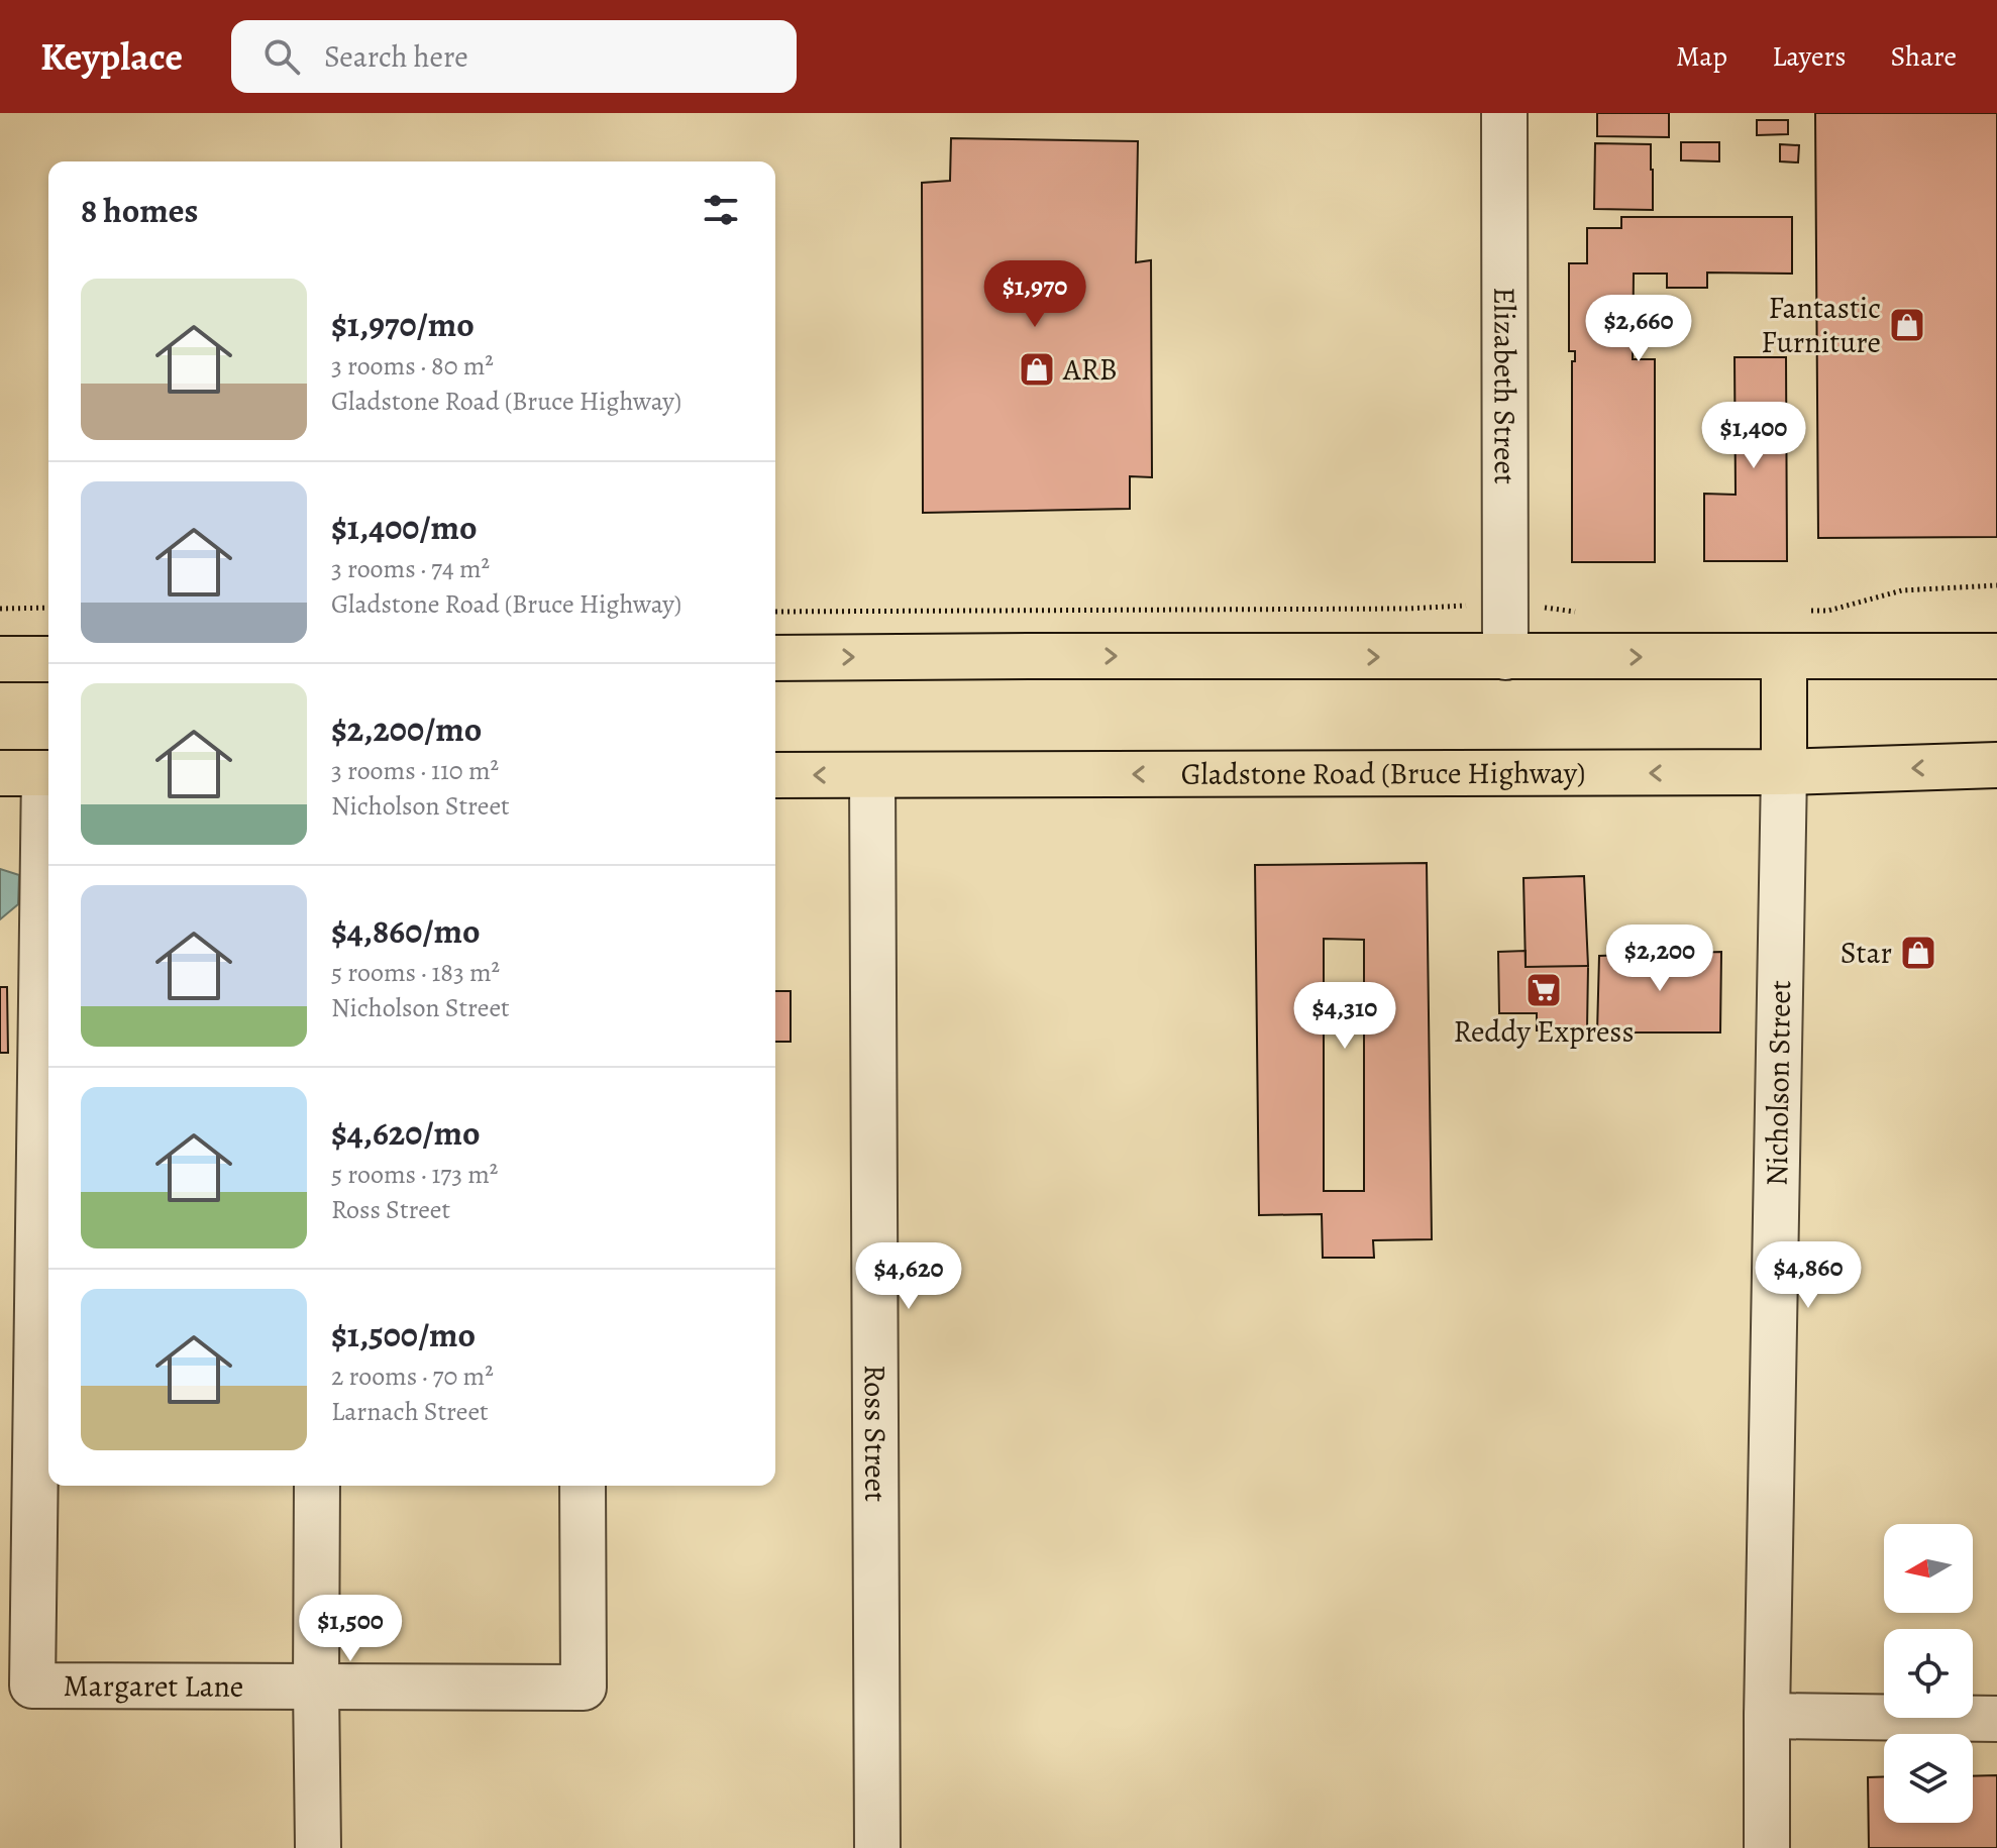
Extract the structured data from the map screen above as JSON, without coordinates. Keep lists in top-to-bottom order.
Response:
{
  "streets": {
    "highway": ["Gladstone Road (Bruce Highway)", "Nicholson Street"],
    "street": ["Elizabeth Street", "Ross Street", "Margaret Lane"]
  },
  "crossings": [
    ["Gladstone Road (Bruce Highway)", "Nicholson Street"],
    ["Gladstone Road (Bruce Highway)", "Ross Street"]
  ],
  "places": {
    "shop": ["Fantastic Furniture", "ARB", "Star"],
    "supermarket": ["Reddy Express"]
  },
  "north": "left",
  "page": {
    "header": "Keyplace",
    "search": "Search here",
    "nav": ["Map", "Layers", "Share"],
    "heading": "8 homes",
    "list": [
      {
        "name": "$1,970/mo",
        "note": "3 rooms · 80 m² · Gladstone Road (Bruce Highway)"
      },
      {
        "name": "$1,400/mo",
        "note": "3 rooms · 74 m² · Gladstone Road (Bruce Highway)"
      },
      {
        "name": "$2,200/mo",
        "note": "3 rooms · 110 m² · Nicholson Street"
      },
      {
        "name": "$4,860/mo",
        "note": "5 rooms · 183 m² · Nicholson Street"
      },
      {
        "name": "$4,620/mo",
        "note": "5 rooms · 173 m² · Ross Street"
      },
      {
        "name": "$1,500/mo",
        "note": "2 rooms · 70 m² · Larnach Street"
      }
    ],
    "price": [
      "$1,970",
      "$2,660",
      "$1,400",
      "$2,200",
      "$4,310",
      "$4,860",
      "$4,620",
      "$1,500"
    ]
  }
}
